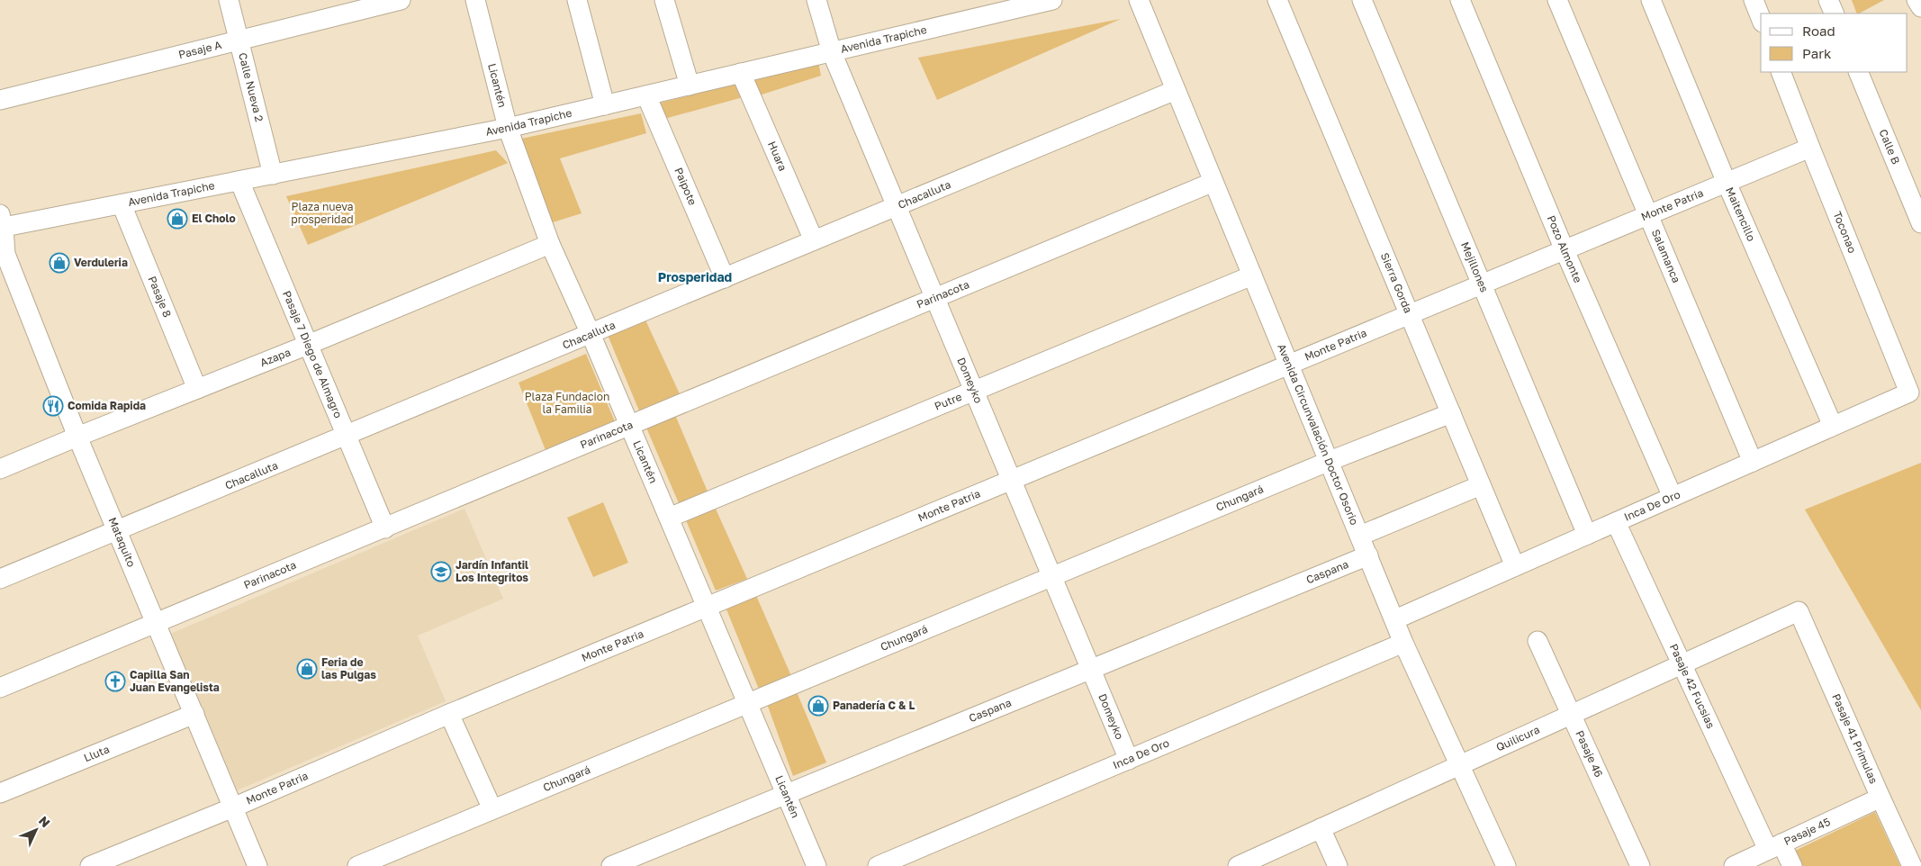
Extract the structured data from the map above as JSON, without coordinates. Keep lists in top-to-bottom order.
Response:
{
  "streets": {
    "street": [
      "Avenida Trapiche",
      "Pasaje A",
      "Licantén",
      "Calle Nueva 2",
      "Calle B",
      "Huara",
      "Paipote",
      "Chacalluta",
      "Monte Patria",
      "Maitencillo",
      "Toconao",
      "Pozo Almonte",
      "Salamanca",
      "Mejillones",
      "Sierra Gorda",
      "Parinacota",
      "Pasaje 8",
      "Pasaje 7 Diego de Almagro",
      "Azapa",
      "Domeyko",
      "Putre",
      "Avenida Circunvalación Doctor Osorio",
      "Chungará",
      "Inca De Oro",
      "Mataquito",
      "Caspana",
      "Pasaje 42 Fucsias",
      "Quilicura",
      "Pasaje 41 Primulas",
      "Lluta",
      "Pasaje 46",
      "Pasaje 45"
    ]
  },
  "crossings": [
    ["Avenida Trapiche", "Licantén"],
    ["Avenida Trapiche", "Calle Nueva 2"],
    ["Avenida Trapiche", "Huara"],
    ["Avenida Trapiche", "Paipote"],
    ["Avenida Trapiche", "Pasaje 8"],
    ["Avenida Trapiche", "Pasaje 7 Diego de Almagro"],
    ["Avenida Trapiche", "Domeyko"],
    ["Avenida Trapiche", "Mataquito"],
    ["Pasaje A", "Calle Nueva 2"],
    ["Licantén", "Chacalluta"],
    ["Licantén", "Monte Patria"],
    ["Licantén", "Parinacota"],
    ["Licantén", "Azapa"],
    ["Licantén", "Putre"],
    ["Licantén", "Chungará"],
    ["Licantén", "Caspana"],
    ["Huara", "Chacalluta"],
    ["Paipote", "Chacalluta"],
    ["Chacalluta", "Pasaje 7 Diego de Almagro"],
    ["Chacalluta", "Domeyko"],
    ["Chacalluta", "Avenida Circunvalación Doctor Osorio"],
    ["Chacalluta", "Mataquito"],
    ["Monte Patria", "Maitencillo"],
    ["Monte Patria", "Toconao"],
    ["Monte Patria", "Pozo Almonte"],
    ["Monte Patria", "Salamanca"],
    ["Monte Patria", "Mejillones"],
    ["Monte Patria", "Sierra Gorda"],
    ["Monte Patria", "Domeyko"],
    ["Monte Patria", "Avenida Circunvalación Doctor Osorio"],
    ["Monte Patria", "Mataquito"],
    ["Maitencillo", "Inca De Oro"],
    ["Toconao", "Inca De Oro"],
    ["Pozo Almonte", "Inca De Oro"],
    ["Salamanca", "Inca De Oro"],
    ["Mejillones", "Inca De Oro"],
    ["Sierra Gorda", "Chungará"],
    ["Sierra Gorda", "Inca De Oro"],
    ["Parinacota", "Pasaje 7 Diego de Almagro"],
    ["Parinacota", "Domeyko"],
    ["Parinacota", "Avenida Circunvalación Doctor Osorio"],
    ["Parinacota", "Mataquito"],
    ["Pasaje 8", "Azapa"],
    ["Pasaje 7 Diego de Almagro", "Azapa"],
    ["Azapa", "Mataquito"],
    ["Domeyko", "Putre"],
    ["Domeyko", "Chungará"],
    ["Domeyko", "Inca De Oro"],
    ["Domeyko", "Caspana"],
    ["Putre", "Avenida Circunvalación Doctor Osorio"],
    ["Avenida Circunvalación Doctor Osorio", "Chungará"],
    ["Avenida Circunvalación Doctor Osorio", "Inca De Oro"],
    ["Avenida Circunvalación Doctor Osorio", "Caspana"],
    ["Avenida Circunvalación Doctor Osorio", "Quilicura"],
    ["Inca De Oro", "Pasaje 42 Fucsias"],
    ["Mataquito", "Lluta"],
    ["Pasaje 42 Fucsias", "Quilicura"],
    ["Pasaje 42 Fucsias", "Pasaje 45"],
    ["Quilicura", "Pasaje 41 Primulas"],
    ["Quilicura", "Pasaje 46"],
    ["Pasaje 41 Primulas", "Pasaje 45"]
  ],
  "districts": ["Prosperidad"],
  "parks": ["Plaza nueva prosperidad", "Plaza Fundacion la Familia"],
  "places": {
    "shop": [
      "El Cholo",
      "Verduleria",
      "Feria de las Pulgas",
      "Panadería C & L"
    ],
    "restaurant": ["Comida Rapida"],
    "school or university": ["Jardín Infantil Los Integritos"],
    "church": ["Capilla San Juan Evangelista"]
  },
  "legend": ["Road", "Park"],
  "north": "top right"
}
